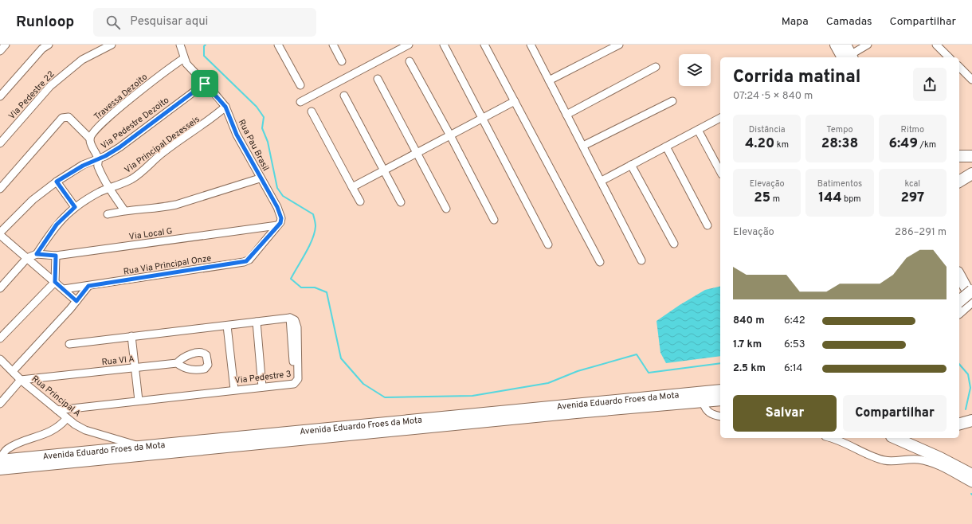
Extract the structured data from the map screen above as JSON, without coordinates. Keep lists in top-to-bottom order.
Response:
{
  "streets": {
    "highway": ["Avenida Eduardo Froes da Mota"],
    "street": [
      "Via Pedestre 22",
      "Travessa Dezoito",
      "Via Pedestre Dezoito",
      "Via Principal Dezesseis",
      "Rua Pau Brasil",
      "Via Local G",
      "Rua Via Principal Onze",
      "Rua VI A",
      "Via Pedestre 3",
      "Rua Principal A"
    ]
  },
  "crossings": [
    ["Travessa Dezoito", "Rua Pau Brasil"],
    ["Via Pedestre Dezoito", "Rua Pau Brasil"],
    ["Via Principal Dezesseis", "Rua Pau Brasil"],
    ["Via Principal Dezesseis", "Via Local G"],
    ["Rua Pau Brasil", "Via Local G"],
    ["Rua Pau Brasil", "Rua Via Principal Onze"],
    ["Via Local G", "Rua Via Principal Onze"],
    ["Rua VI A", "Rua Principal A"],
    ["Via Pedestre 3", "Rua Principal A"],
    ["Rua Principal A", "Avenida Eduardo Froes da Mota"]
  ],
  "page": {
    "header": "Runloop",
    "search": "Pesquisar aqui",
    "nav": ["Mapa", "Camadas", "Compartilhar"],
    "heading": ["Corrida matinal", "07:24 · 5 × 840 m"],
    "stats": [
      ["Distância", "4.20 km"],
      ["Tempo", "28:38"],
      ["Ritmo", "6:49 /km"],
      ["Elevação", "25 m"],
      ["Batimentos", "144 bpm"],
      ["kcal", "297"]
    ],
    "chart": ["Elevação", "286–291 m"],
    "list": [
      {
        "name": "840 m",
        "note": "6:42"
      },
      {
        "name": "1.7 km",
        "note": "6:53"
      },
      {
        "name": "2.5 km",
        "note": "6:14"
      }
    ],
    "buttons": ["Salvar", "Compartilhar"]
  }
}
